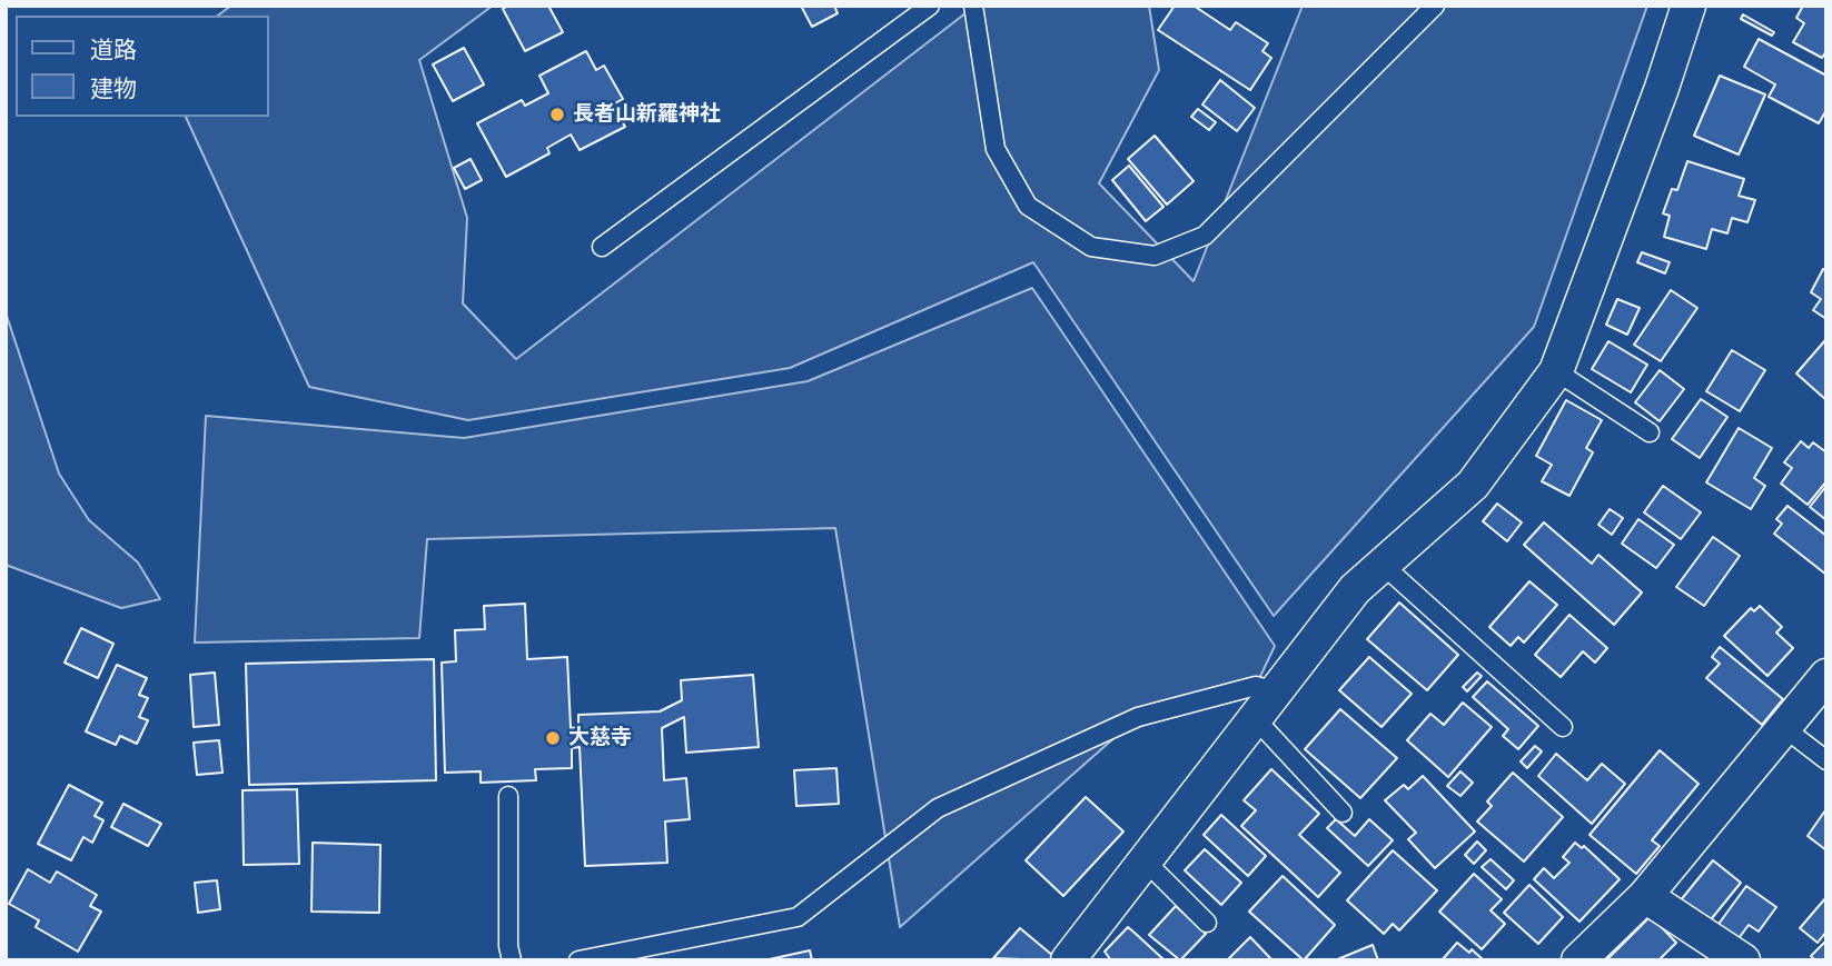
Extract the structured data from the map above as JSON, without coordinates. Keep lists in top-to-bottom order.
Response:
{
  "places": ["長者山新羅神社", "大慈寺"],
  "legend": ["道路", "建物"]
}
